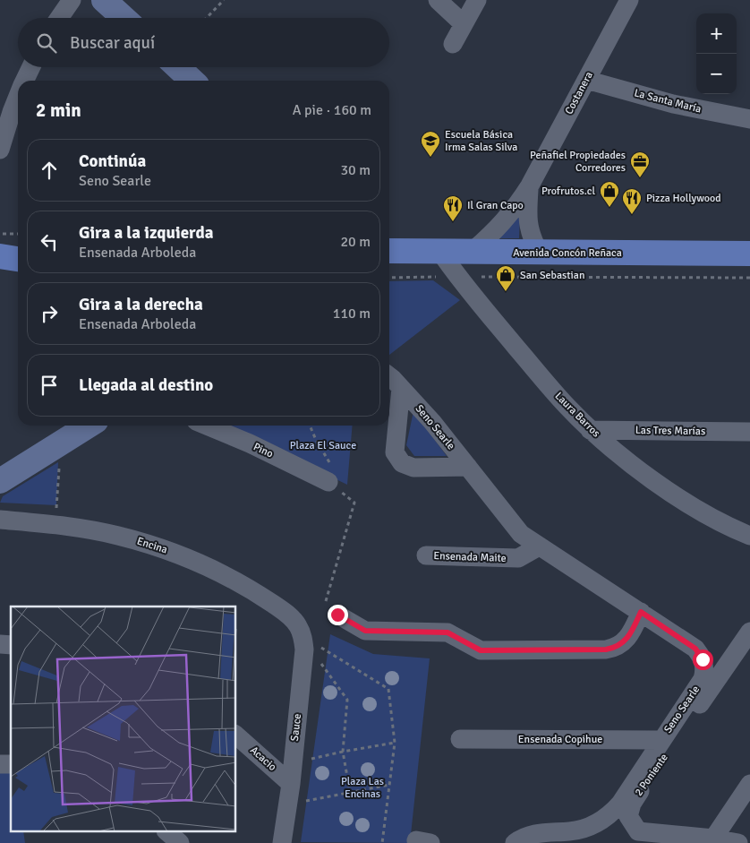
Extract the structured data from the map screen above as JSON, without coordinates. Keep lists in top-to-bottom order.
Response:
{
  "streets": {
    "main road": ["Avenida Concón Reñaca"],
    "street": [
      "Costanera",
      "La Santa María",
      "Laura Barros",
      "Seno Searle",
      "Las Tres Marías",
      "Pino",
      "Encina",
      "Ensenada Maite",
      "Sauce",
      "Ensenada Copihue",
      "Acacio",
      "2 Poniente"
    ]
  },
  "crossings": [
    ["Costanera", "La Santa María"],
    ["Costanera", "Avenida Concón Reñaca"],
    ["Avenida Concón Reñaca", "Laura Barros"],
    ["Laura Barros", "Las Tres Marías"],
    ["Seno Searle", "Ensenada Maite"],
    ["Seno Searle", "Ensenada Copihue"],
    ["Encina", "Sauce"],
    ["Sauce", "Acacio"]
  ],
  "parks": ["Plaza El Sauce", "Plaza Las Encinas"],
  "places": {
    "school or university": ["Escuela Básica Irma Salas Silva"],
    "office": ["Peñafiel Propiedades Corredores"],
    "shop": ["Profrutos.cl", "San Sebastian"],
    "restaurant": ["Pizza Hollywood", "Il Gran Capo"]
  },
  "page": {
    "map_buttons": ["+", "−"],
    "search": "Buscar aquí",
    "heading": ["2 min", "A pie · 160 m"],
    "list": [
      ["Continúa", "Seno Searle", "30 m"],
      ["Gira a la izquierda", "Ensenada Arboleda", "20 m"],
      ["Gira a la derecha", "Ensenada Arboleda", "110 m"],
      "Llegada al destino"
    ]
  }
}
